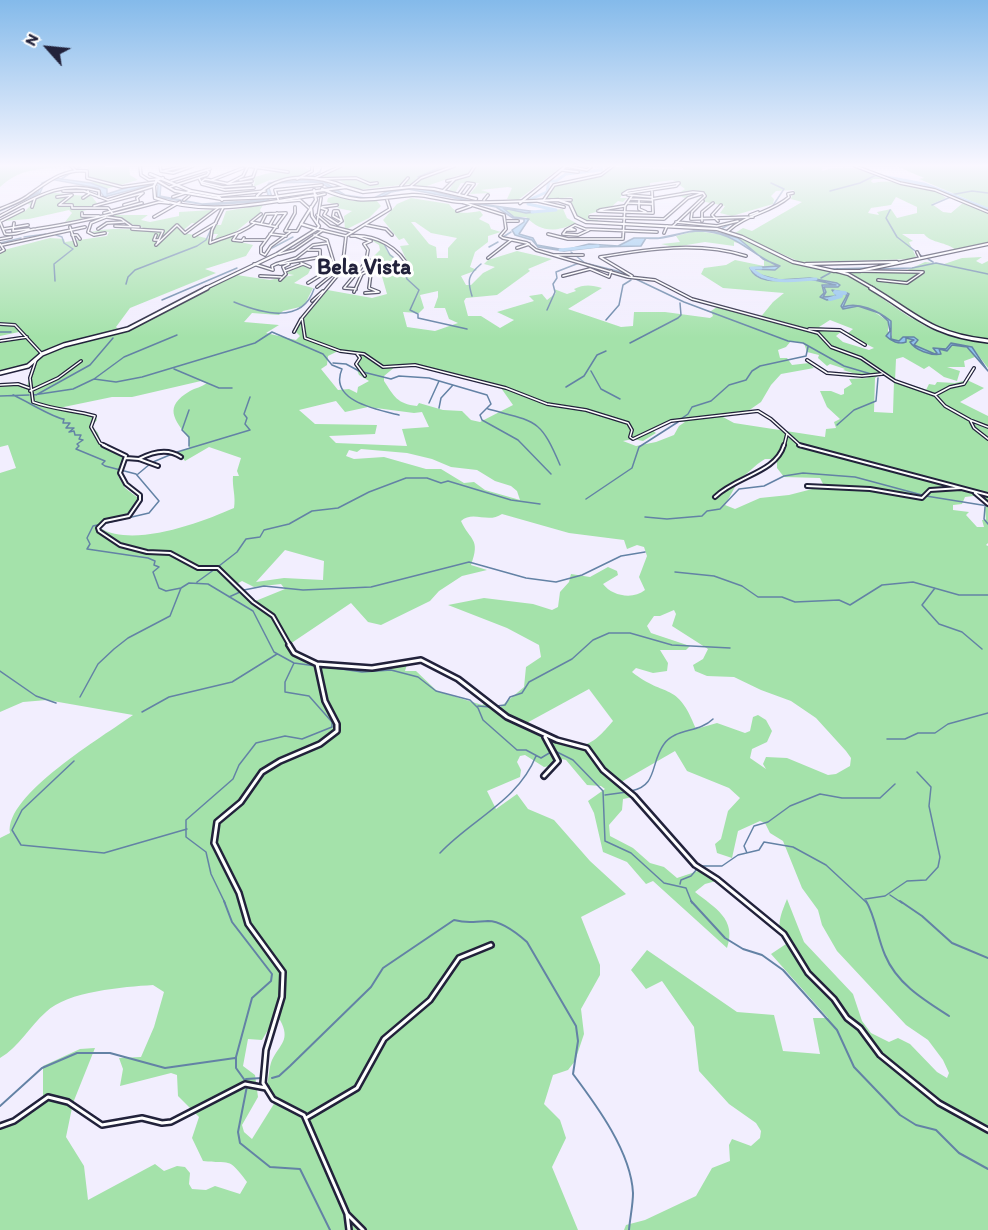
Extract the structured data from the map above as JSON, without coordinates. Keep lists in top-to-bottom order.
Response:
{
  "districts": ["Bela Vista"],
  "north": "top left"
}
